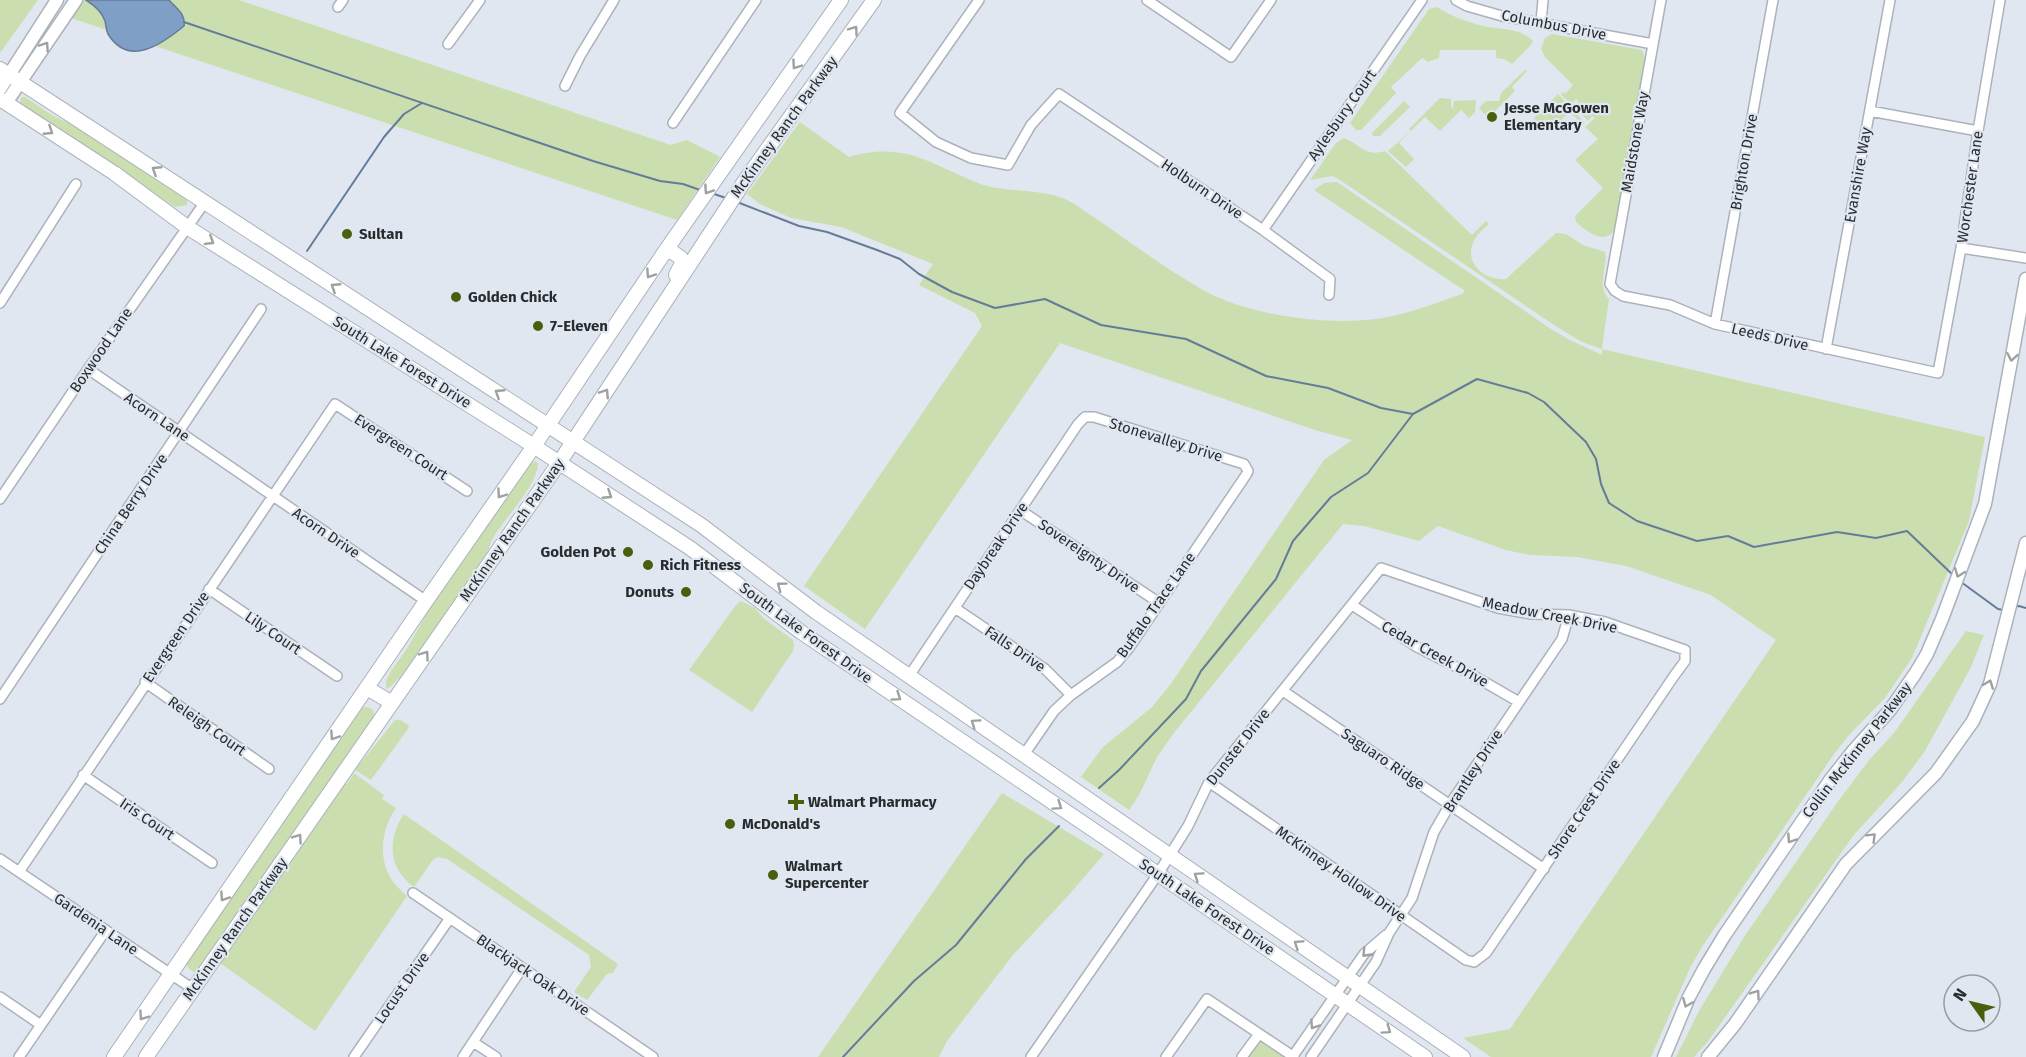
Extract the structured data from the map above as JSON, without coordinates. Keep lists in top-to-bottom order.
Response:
{
  "streets": {
    "main road": ["McKinney Ranch Parkway", "South Lake Forest Drive"],
    "street": [
      "Columbus Drive",
      "Aylesbury Court",
      "Maidstone Way",
      "Brighton Drive",
      "Evanshire Way",
      "Worchester Lane",
      "Holburn Drive",
      "Leeds Drive",
      "Boxwood Lane",
      "Acorn Lane",
      "Stonevalley Drive",
      "Evergreen Court",
      "China Berry Drive",
      "Acorn Drive",
      "Daybreak Drive",
      "Sovereignty Drive",
      "Buffalo Trace Lane",
      "Meadow Creek Drive",
      "Lily Court",
      "Evergreen Drive",
      "Falls Drive",
      "Cedar Creek Drive",
      "Releigh Court",
      "Dunster Drive",
      "Collin McKinney Parkway",
      "Saguaro Ridge",
      "Brantley Drive",
      "Shore Crest Drive",
      "Iris Court",
      "McKinney Hollow Drive",
      "Gardenia Lane",
      "Blackjack Oak Drive",
      "Locust Drive"
    ]
  },
  "crossings": [
    ["Columbus Drive", "Maidstone Way"],
    ["Aylesbury Court", "Holburn Drive"],
    ["McKinney Ranch Parkway", "South Lake Forest Drive"],
    ["McKinney Ranch Parkway", "Acorn Drive"],
    ["McKinney Ranch Parkway", "Gardenia Lane"],
    ["Maidstone Way", "Leeds Drive"],
    ["Brighton Drive", "Leeds Drive"],
    ["Evanshire Way", "Leeds Drive"],
    ["Worchester Lane", "Leeds Drive"],
    ["Boxwood Lane", "South Lake Forest Drive"],
    ["Boxwood Lane", "Acorn Lane"],
    ["South Lake Forest Drive", "Daybreak Drive"],
    ["South Lake Forest Drive", "Buffalo Trace Lane"],
    ["South Lake Forest Drive", "Dunster Drive"],
    ["South Lake Forest Drive", "Brantley Drive"],
    ["Acorn Lane", "China Berry Drive"],
    ["Acorn Lane", "Acorn Drive"],
    ["Stonevalley Drive", "Daybreak Drive"],
    ["Stonevalley Drive", "Buffalo Trace Lane"],
    ["Evergreen Court", "Evergreen Drive"],
    ["Acorn Drive", "Evergreen Drive"],
    ["Daybreak Drive", "Sovereignty Drive"],
    ["Daybreak Drive", "Falls Drive"],
    ["Sovereignty Drive", "Buffalo Trace Lane"],
    ["Buffalo Trace Lane", "Falls Drive"],
    ["Meadow Creek Drive", "Dunster Drive"],
    ["Meadow Creek Drive", "Brantley Drive"],
    ["Meadow Creek Drive", "Shore Crest Drive"],
    ["Lily Court", "Evergreen Drive"],
    ["Evergreen Drive", "Releigh Court"],
    ["Evergreen Drive", "Iris Court"],
    ["Evergreen Drive", "Gardenia Lane"],
    ["Cedar Creek Drive", "Dunster Drive"],
    ["Cedar Creek Drive", "Brantley Drive"],
    ["Dunster Drive", "Saguaro Ridge"],
    ["Dunster Drive", "McKinney Hollow Drive"],
    ["Saguaro Ridge", "Brantley Drive"],
    ["Saguaro Ridge", "Shore Crest Drive"],
    ["Brantley Drive", "McKinney Hollow Drive"],
    ["Shore Crest Drive", "McKinney Hollow Drive"],
    ["Blackjack Oak Drive", "Locust Drive"]
  ],
  "places": {
    "other": [
      "Jesse McGowen Elementary",
      "Sultan",
      "Golden Chick",
      "7-Eleven",
      "Golden Pot",
      "Rich Fitness",
      "Donuts",
      "McDonald's",
      "Walmart Supercenter"
    ],
    "health": ["Walmart Pharmacy"]
  },
  "north": "top left"
}
